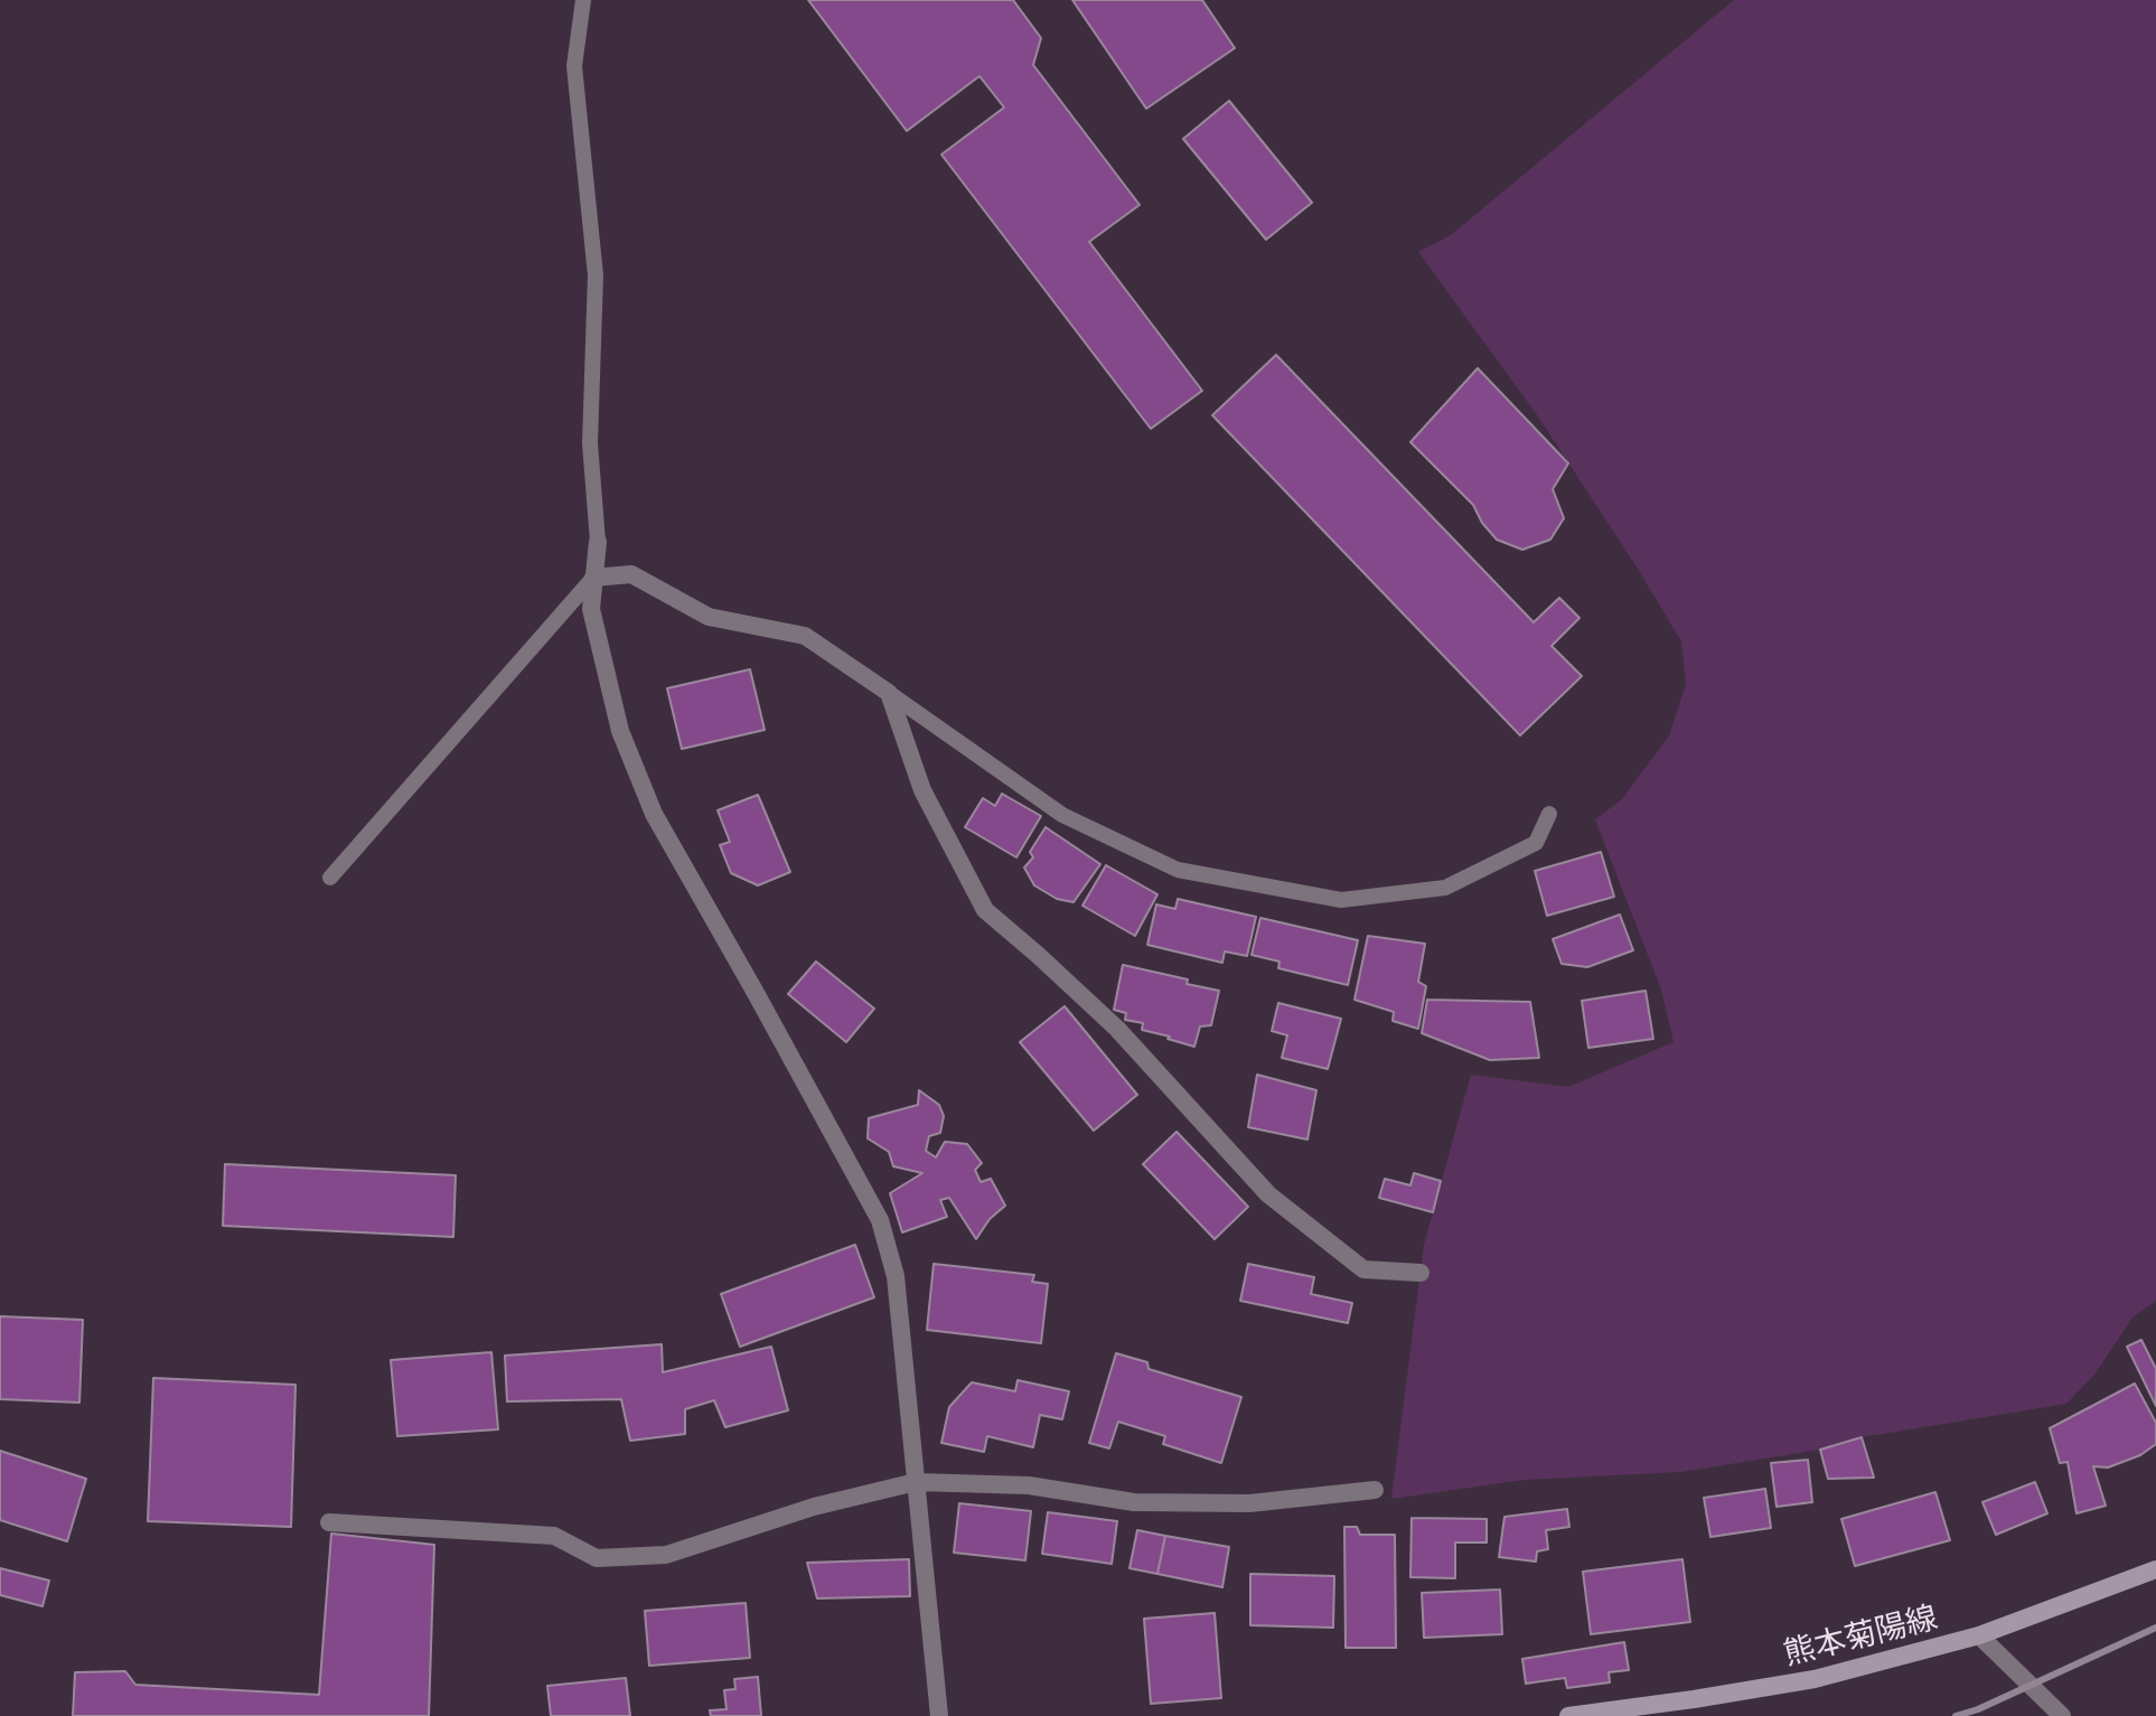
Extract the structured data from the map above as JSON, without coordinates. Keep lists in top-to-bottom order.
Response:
{
  "streets": {
    "main road": ["熊本菊陽線"]
  }
}
